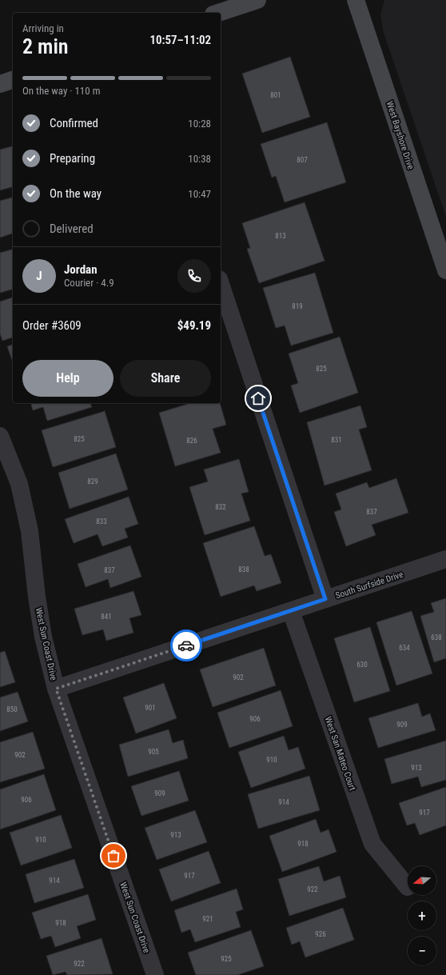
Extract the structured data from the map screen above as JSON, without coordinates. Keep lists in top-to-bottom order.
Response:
{
  "streets": {
    "street": [
      "West Bayshore Drive",
      "South Surfside Drive",
      "West Sun Coast Drive",
      "West San Mateo Court"
    ]
  },
  "crossings": [
    ["South Surfside Drive", "West Sun Coast Drive"],
    ["South Surfside Drive", "West San Mateo Court"]
  ],
  "house_numbers": [
    "801",
    "807",
    "813",
    "819",
    "825",
    "825",
    "831",
    "826",
    "829",
    "832",
    "837",
    "833",
    "838",
    "837",
    "841",
    "638",
    "634",
    "630",
    "902",
    "901",
    "850",
    "906",
    "909",
    "905",
    "902",
    "910",
    "913",
    "909",
    "906",
    "914",
    "917",
    "913",
    "910",
    "918",
    "917",
    "914",
    "922",
    "921",
    "918",
    "926",
    "925",
    "922"
  ],
  "north": "left",
  "page": {
    "heading": ["2 min", "Arriving in", "10:57–11:02"],
    "panel": [
      "Jordan",
      "Courier · 4.9",
      "Order #3609",
      "$49.19"
    ],
    "bar": "On the way · 110 m",
    "list": [
      ["Confirmed", "10:28"],
      ["Preparing", "10:38"],
      ["On the way", "10:47"],
      "Delivered"
    ],
    "round": "J",
    "buttons": ["Help", "Share"],
    "map_buttons": ["+", "−"]
  }
}
